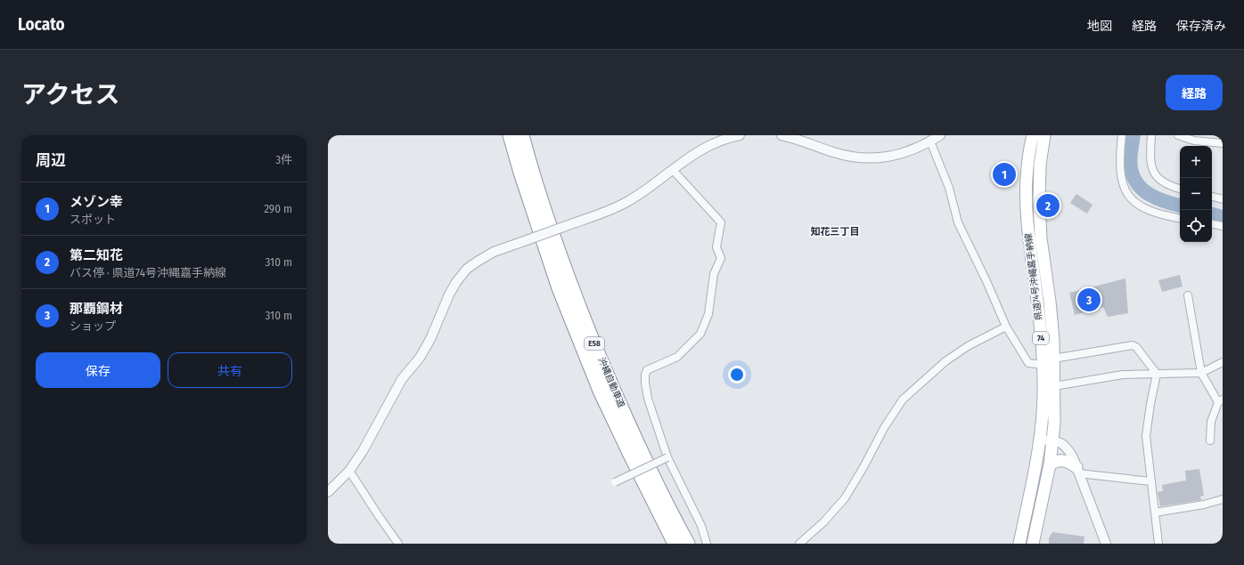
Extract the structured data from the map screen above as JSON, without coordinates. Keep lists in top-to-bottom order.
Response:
{
  "streets": {
    "highway": ["E58", "沖縄自動車道"],
    "main road": ["県道74号沖縄嘉手納線", "74"]
  },
  "districts": ["知花三丁目"],
  "page": {
    "header": "Locato",
    "nav": ["地図", "経路", "保存済み"],
    "title": "アクセス",
    "buttons": [
      "経路",
      ["保存", "共有"]
    ],
    "heading": ["周辺", "3件"],
    "map_buttons": ["+", "−"],
    "pins": ["1", "2", "3"],
    "list": [
      {
        "mark": "1",
        "name": "メゾン幸",
        "note": "スポット",
        "value": "290 m"
      },
      {
        "mark": "2",
        "name": "第二知花",
        "note": "バス停 · 県道74号沖縄嘉手納線",
        "value": "310 m"
      },
      {
        "mark": "3",
        "name": "那覇鋼材",
        "note": "ショップ",
        "value": "310 m"
      }
    ]
  }
}
